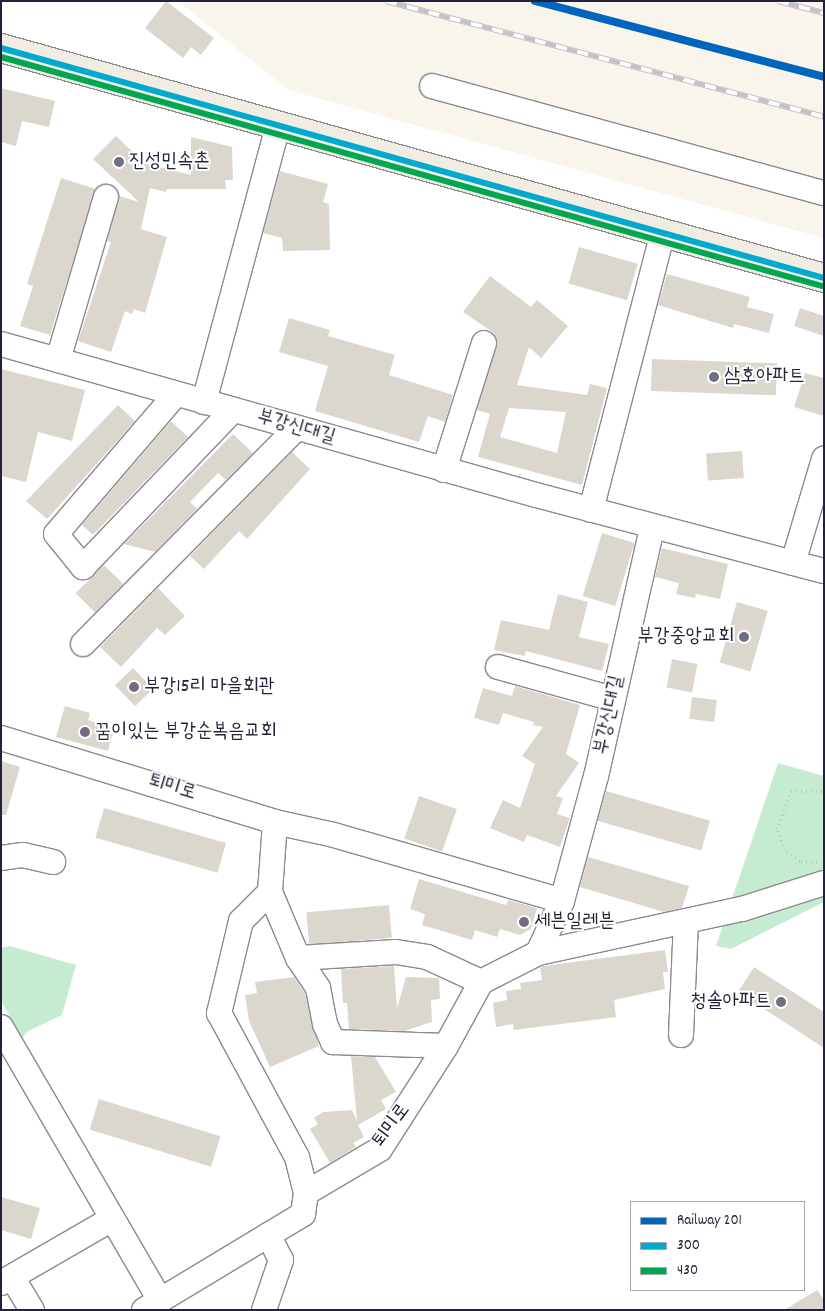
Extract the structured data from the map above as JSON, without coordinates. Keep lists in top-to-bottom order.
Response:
{
  "streets": {
    "street": ["부강신대길", "퇴미로"]
  },
  "places": [
    "진성민속촌",
    "삼호아파트",
    "부강중앙교회",
    "부강15리 마을회관",
    "꿈이있는 부강순복음교회",
    "세븐일레븐",
    "청솔아파트"
  ],
  "lines": ["rail line 201", "transit line 300", "transit line 430"],
  "legend": ["Railway 201", "300", "430"]
}
